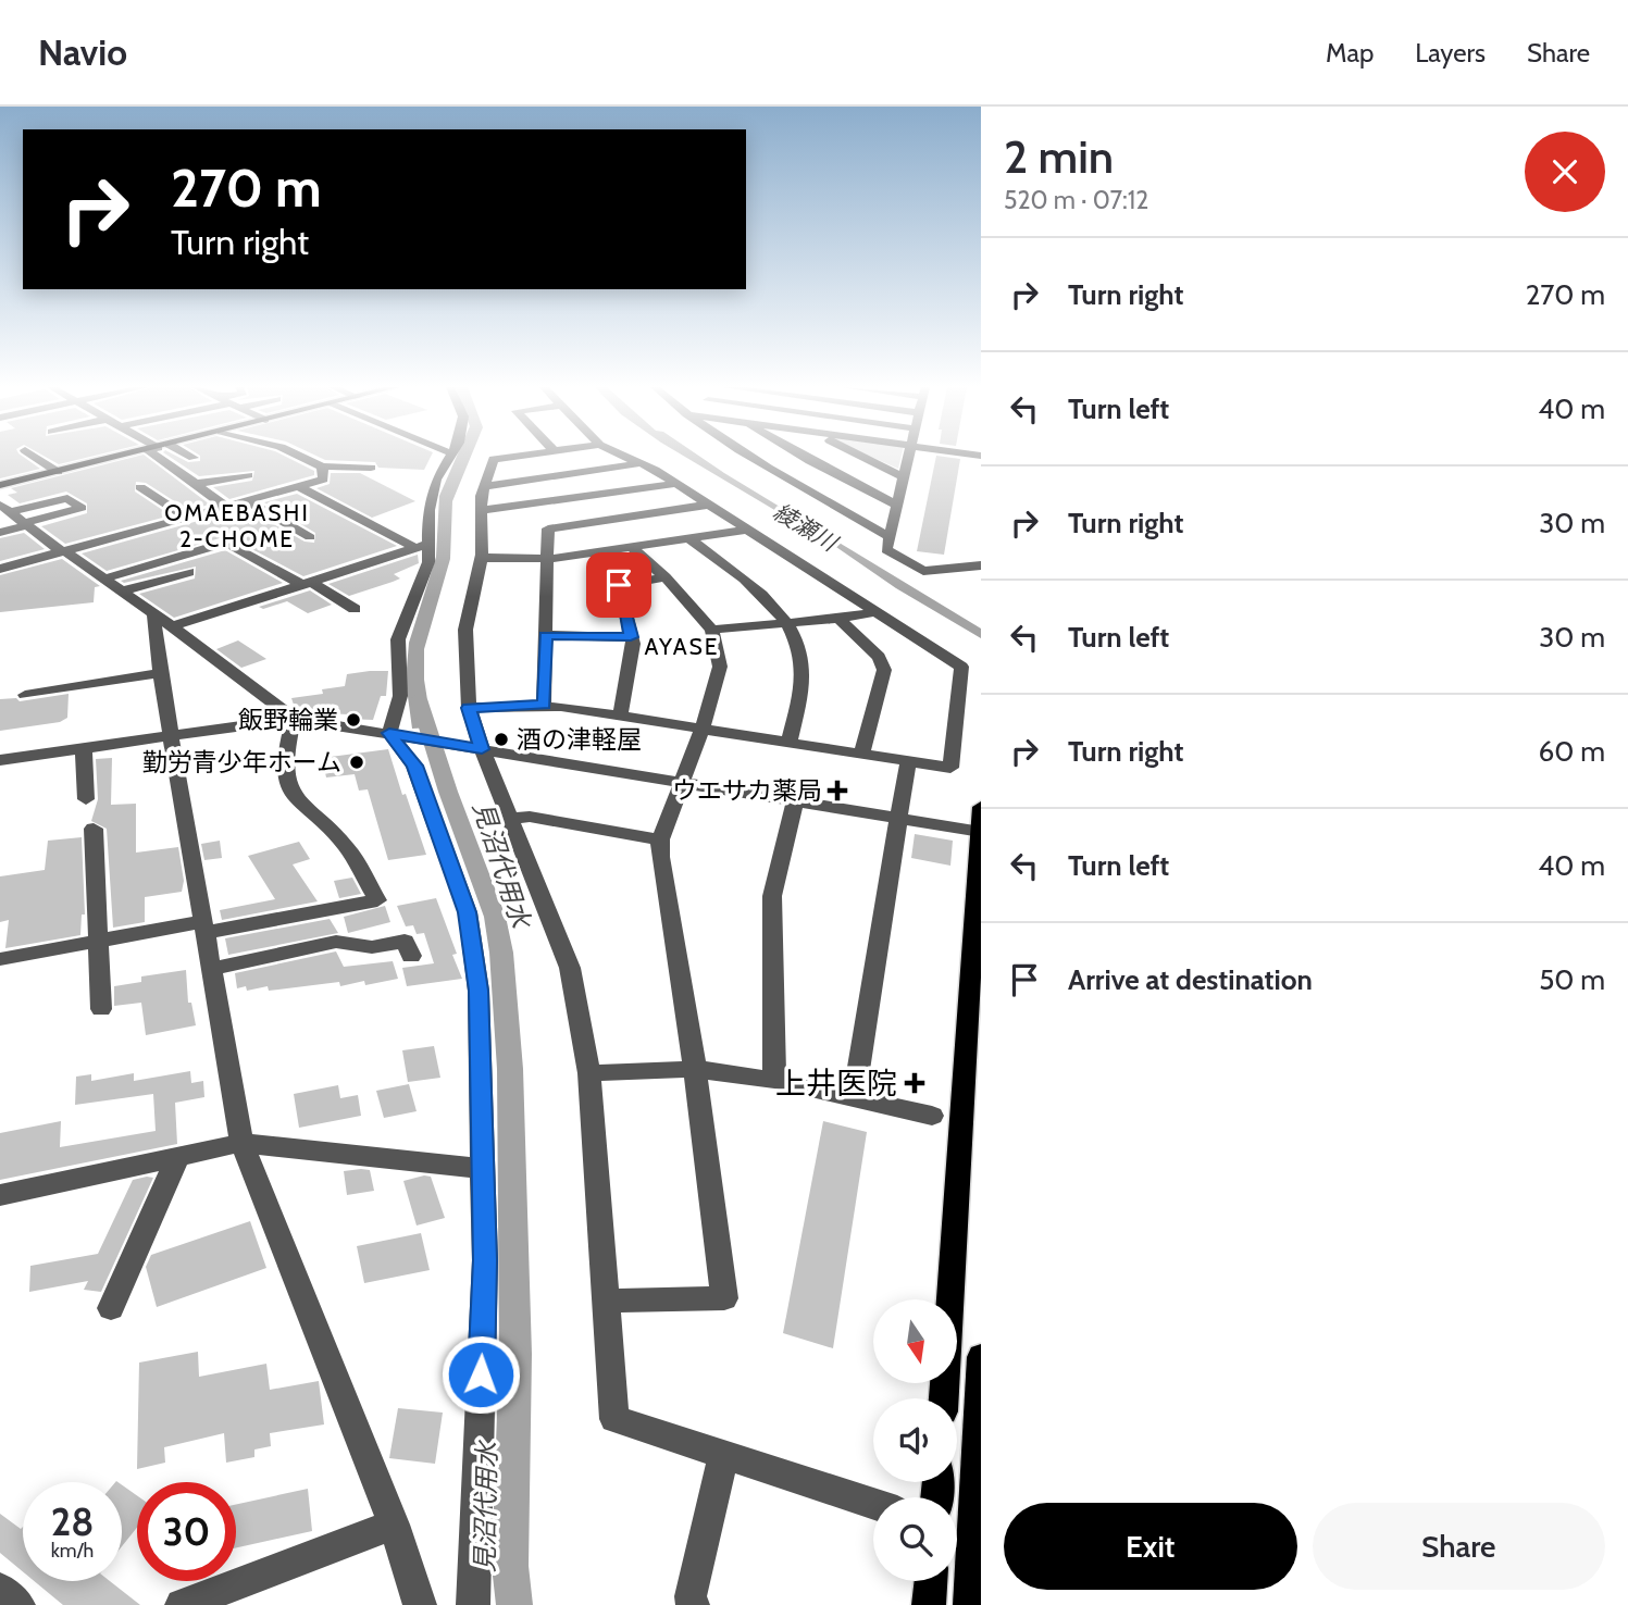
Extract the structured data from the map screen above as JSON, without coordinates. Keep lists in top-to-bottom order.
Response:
{
  "districts": ["OMAEBASHI 2-CHOME", "AYASE"],
  "water": ["綾瀬川", "見沼代用水"],
  "places": {
    "other": ["飯野輪業", "酒の津軽屋", "勤労青少年ホーム"],
    "health": ["ウエサカ薬局", "上井医院"]
  },
  "north": "bottom",
  "page": {
    "header": "Navio",
    "nav": ["Map", "Layers", "Share"],
    "heading": ["2 min", "520 m · 07:12"],
    "turn": ["270 m", "Turn right"],
    "list": [
      {
        "name": "Turn right",
        "value": "270 m"
      },
      {
        "name": "Turn left",
        "value": "40 m"
      },
      {
        "name": "Turn right",
        "value": "30 m"
      },
      {
        "name": "Turn left",
        "value": "30 m"
      },
      {
        "name": "Turn right",
        "value": "60 m"
      },
      {
        "name": "Turn left",
        "value": "40 m"
      },
      {
        "name": "Arrive at destination",
        "value": "50 m"
      }
    ],
    "speed": "28 km/h",
    "limit": "30",
    "buttons": ["Exit", "Share"]
  }
}
